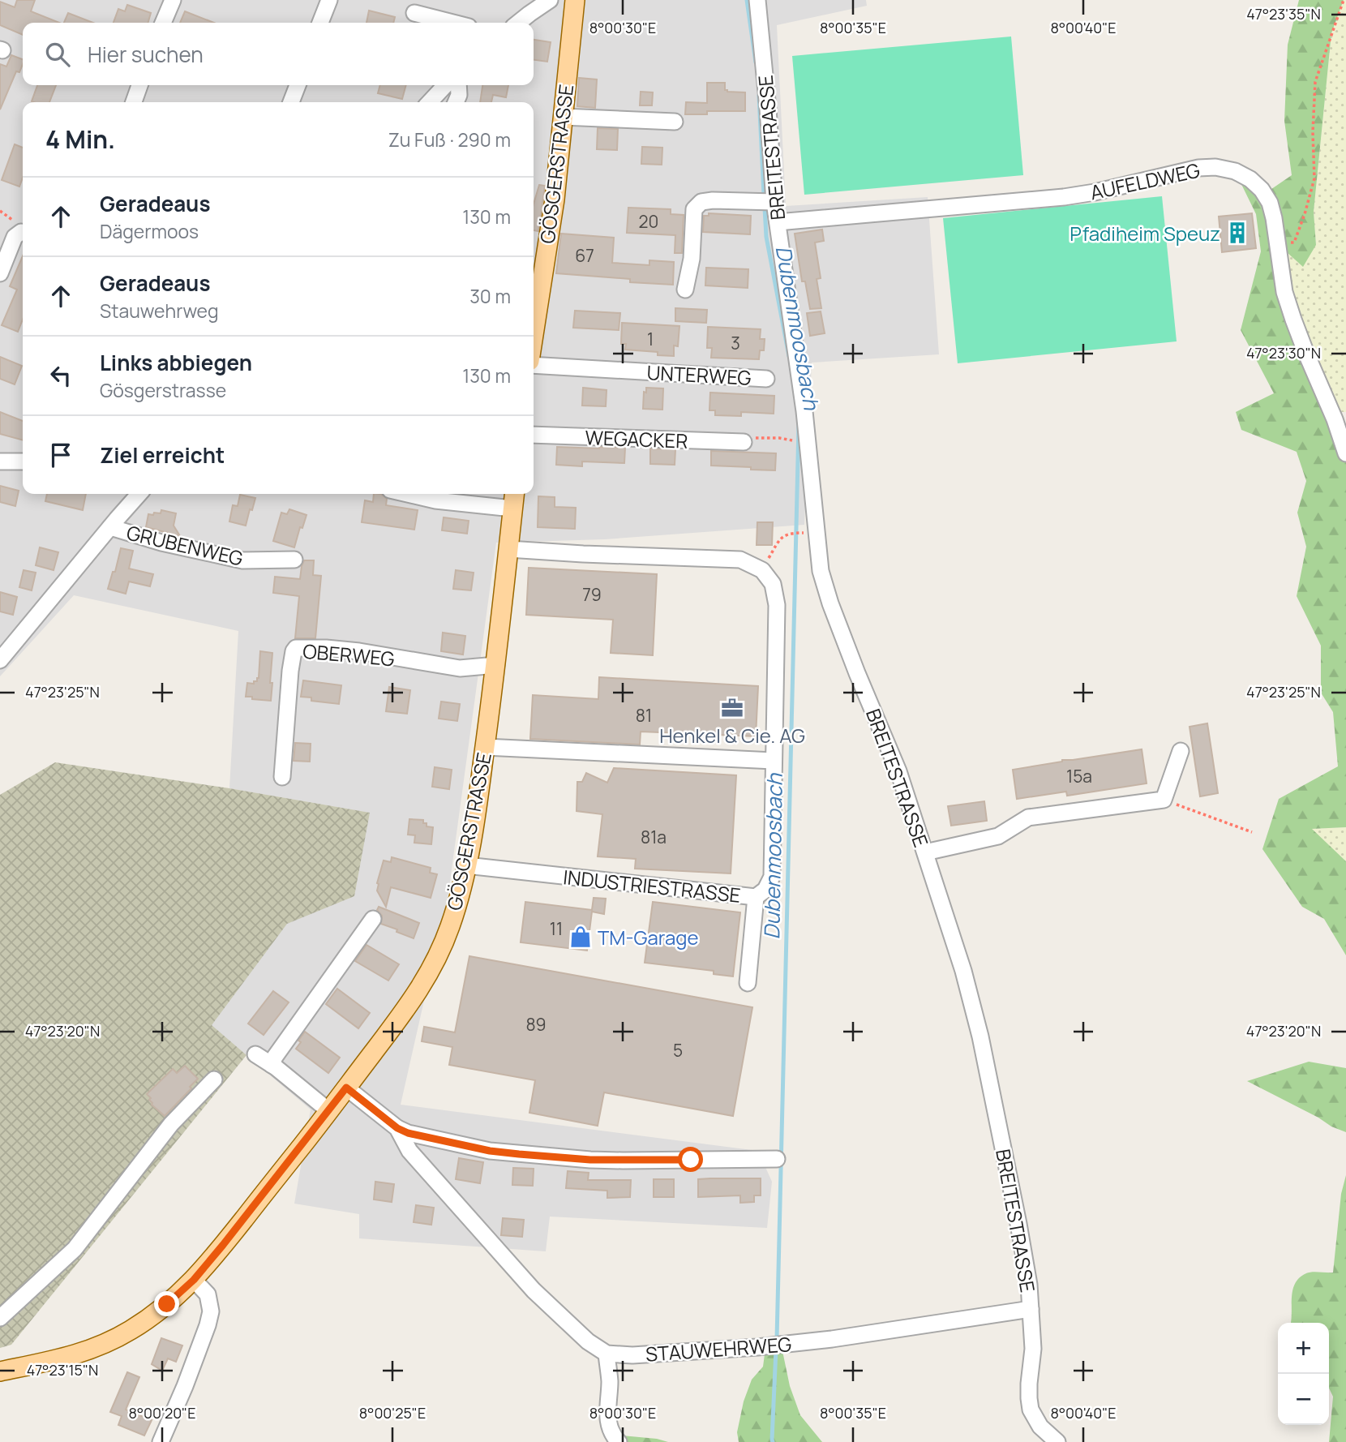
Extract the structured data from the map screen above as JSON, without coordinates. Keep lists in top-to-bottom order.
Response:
{
  "streets": {
    "main road": ["GÖSGERSTRASSE"],
    "street": [
      "BREITESTRASSE",
      "AUFELDWEG",
      "UNTERWEG",
      "WEGACKER",
      "GRUBENWEG",
      "OBERWEG",
      "INDUSTRIESTRASSE",
      "STAUWEHRWEG"
    ]
  },
  "crossings": [
    ["BREITESTRASSE", "AUFELDWEG"],
    ["BREITESTRASSE", "STAUWEHRWEG"],
    ["GÖSGERSTRASSE", "OBERWEG"],
    ["GÖSGERSTRASSE", "INDUSTRIESTRASSE"]
  ],
  "water": ["Dubenmoosbach"],
  "places": {
    "building": ["Pfadiheim Speuz"],
    "office": ["Henkel & Cie. AG"],
    "shop": ["TM-Garage"]
  },
  "house_numbers": [
    "20",
    "67",
    "1",
    "3",
    "79",
    "81",
    "15a",
    "81a",
    "11",
    "89",
    "5"
  ],
  "page": {
    "search": "Hier suchen",
    "heading": ["4 Min.", "Zu Fuß · 290 m"],
    "list": [
      ["Geradeaus", "Dägermoos", "130 m"],
      ["Geradeaus", "Stauwehrweg", "30 m"],
      ["Links abbiegen", "Gösgerstrasse", "130 m"],
      "Ziel erreicht"
    ],
    "map_buttons": ["+", "−"]
  },
  "coordinates": [
    "47°23'35\"N",
    "8°00'30\"E",
    "8°00'35\"E",
    "8°00'40\"E",
    "47°23'30\"N",
    "47°23'25\"N",
    "47°23'20\"N",
    "47°23'15\"N",
    "8°00'20\"E",
    "8°00'25\"E"
  ]
}
